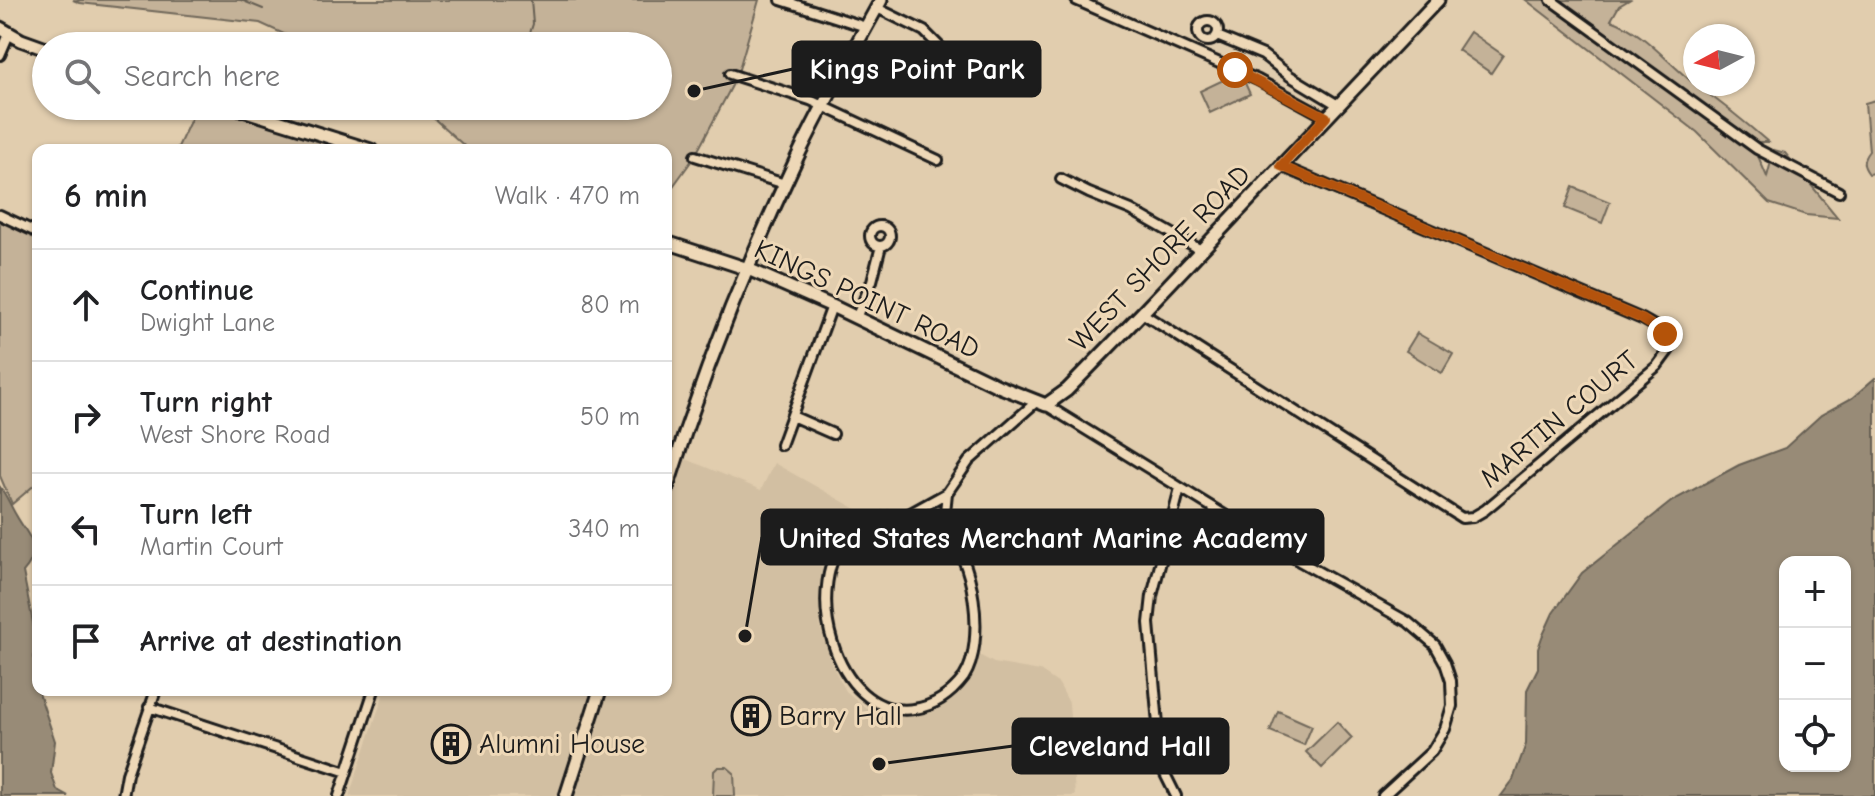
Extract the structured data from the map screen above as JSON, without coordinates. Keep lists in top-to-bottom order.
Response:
{
  "streets": {
    "main road": ["WEST SHORE ROAD", "KINGS POINT ROAD"],
    "street": ["MARTIN COURT"]
  },
  "crossings": [
    ["WEST SHORE ROAD", "KINGS POINT ROAD"],
    ["WEST SHORE ROAD", "MARTIN COURT"]
  ],
  "places": {
    "other": ["Kings Point Park", "United States Merchant Marine Academy", "Cleveland Hall"],
    "building": ["Barry Hall", "Alumni House"]
  },
  "north": "left",
  "page": {
    "search": "Search here",
    "heading": ["6 min", "Walk · 470 m"],
    "list": [
      ["Continue", "Dwight Lane", "80 m"],
      ["Turn right", "West Shore Road", "50 m"],
      ["Turn left", "Martin Court", "340 m"],
      "Arrive at destination"
    ],
    "map_buttons": ["+", "−"]
  }
}
